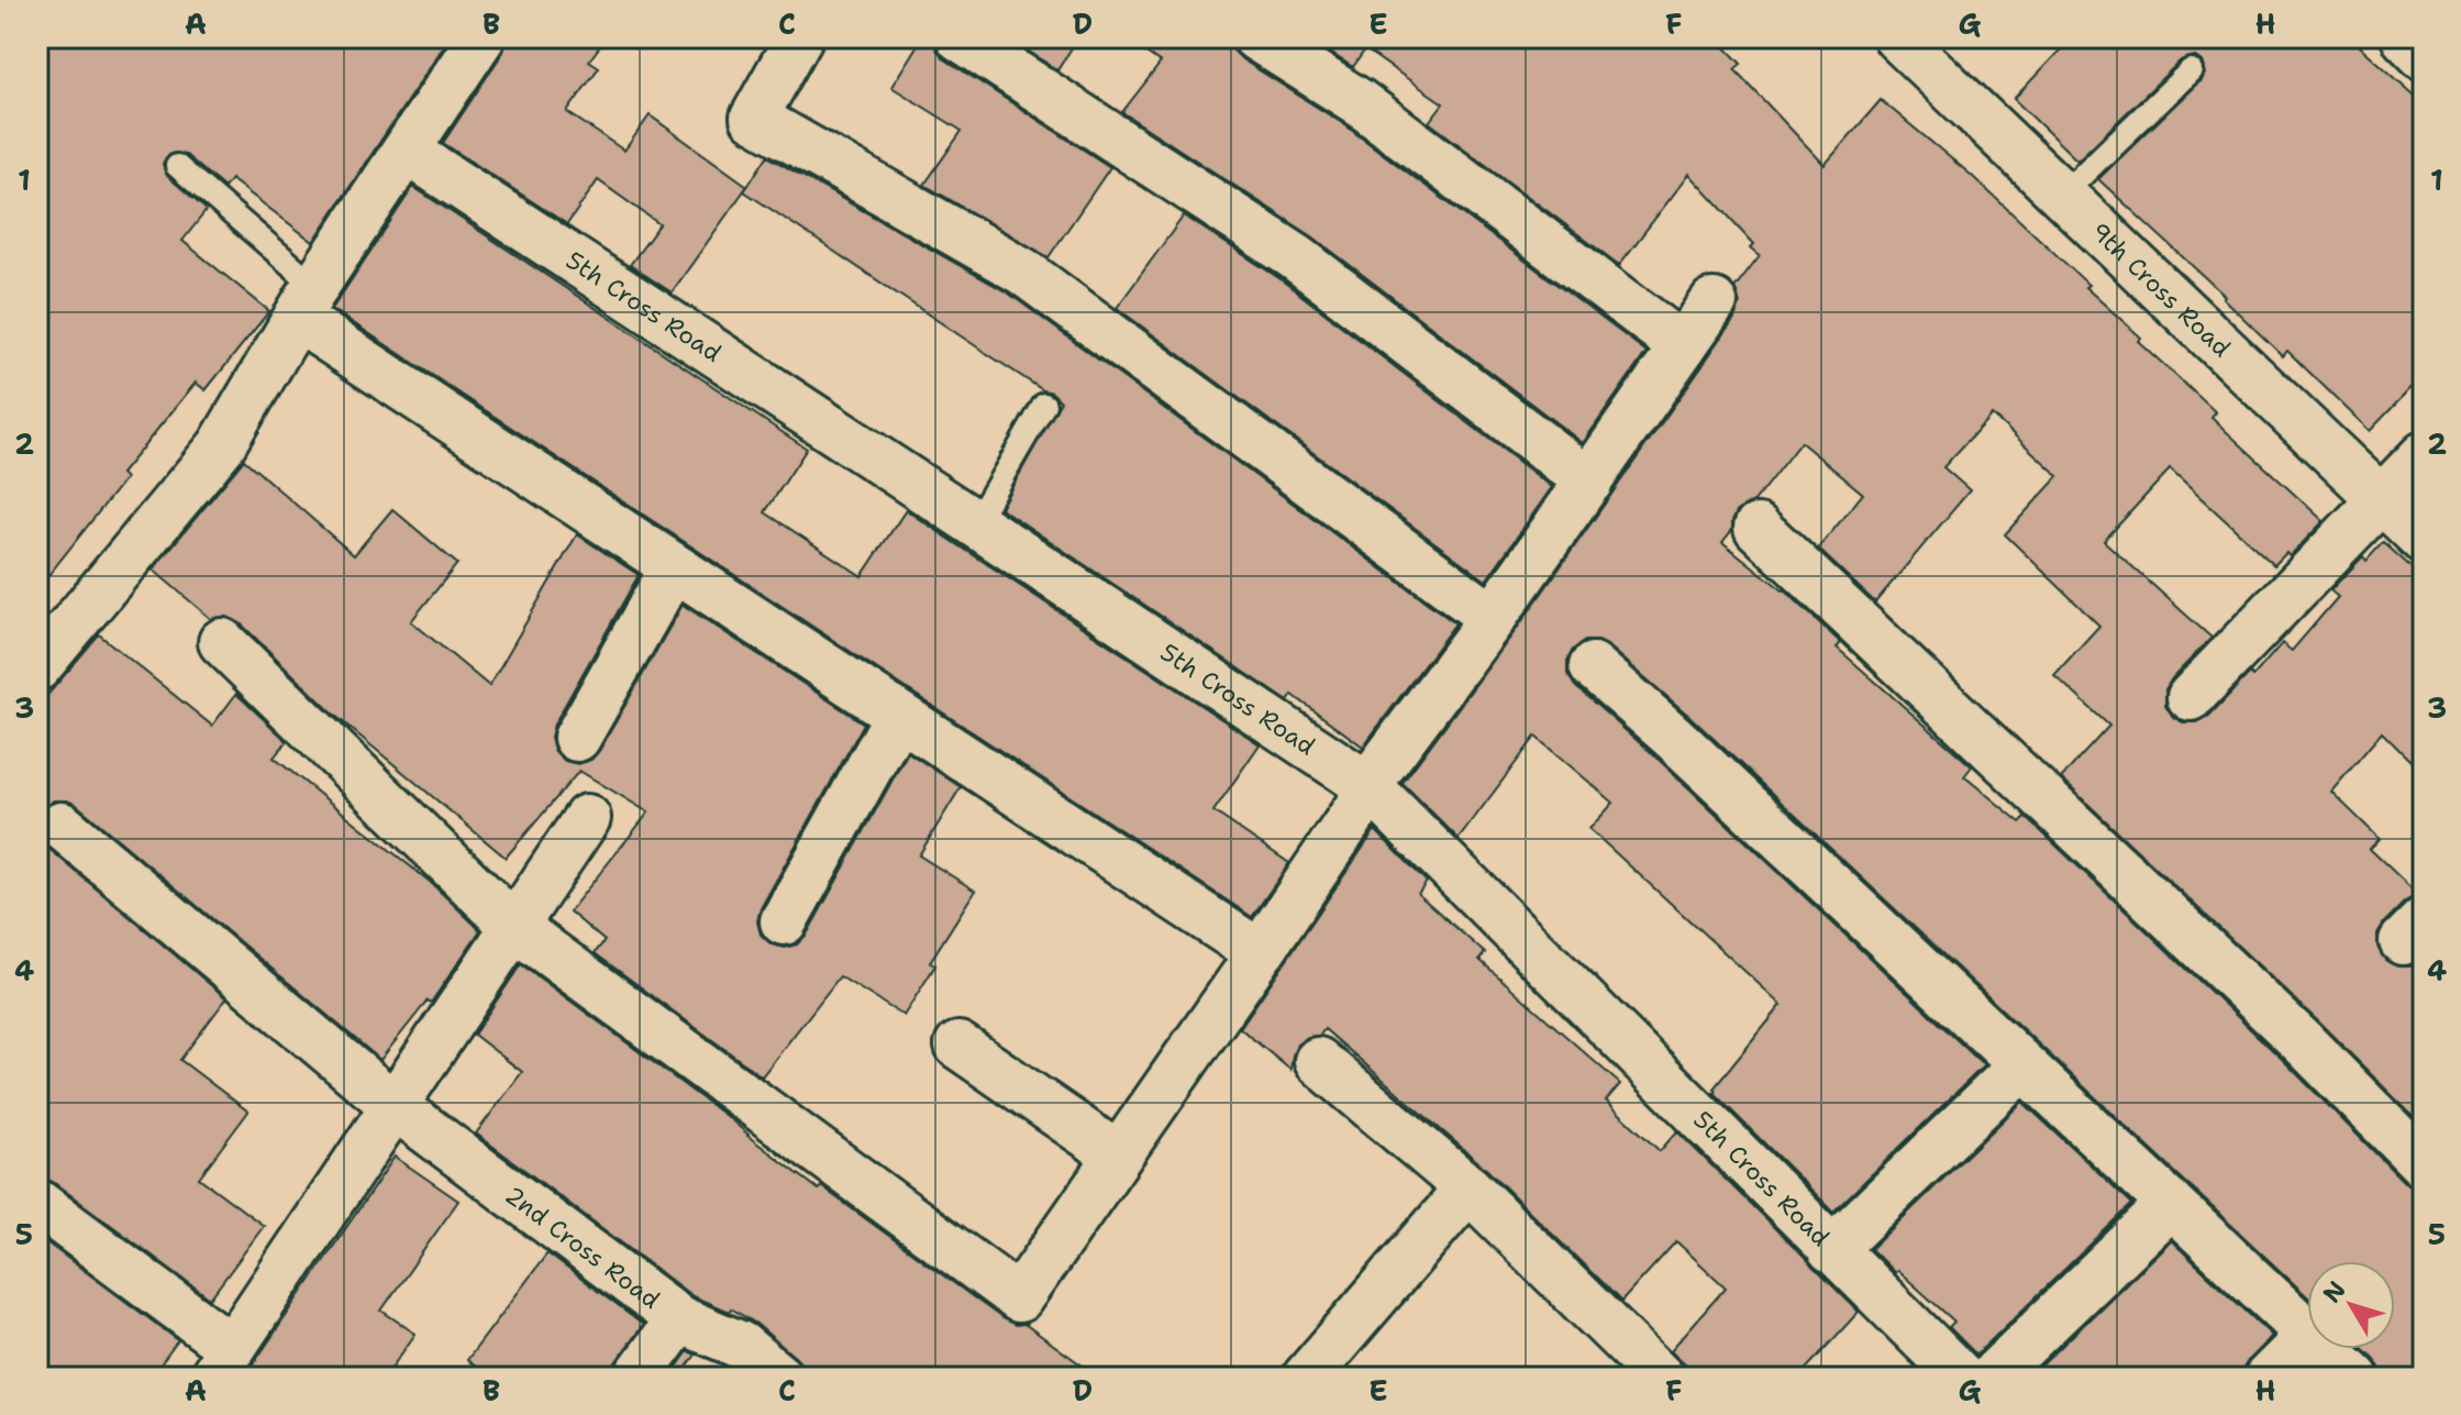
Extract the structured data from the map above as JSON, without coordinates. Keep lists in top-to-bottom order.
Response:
{
  "streets": {
    "street": ["9th Cross Road", "5th Cross Road", "2nd Cross Road"]
  },
  "north": "top left",
  "grid": {
    "columns": [
      "A",
      "B",
      "C",
      "D",
      "E",
      "F",
      "G",
      "H"
    ],
    "rows": [
      "1",
      "2",
      "3",
      "4",
      "5"
    ]
  }
}
